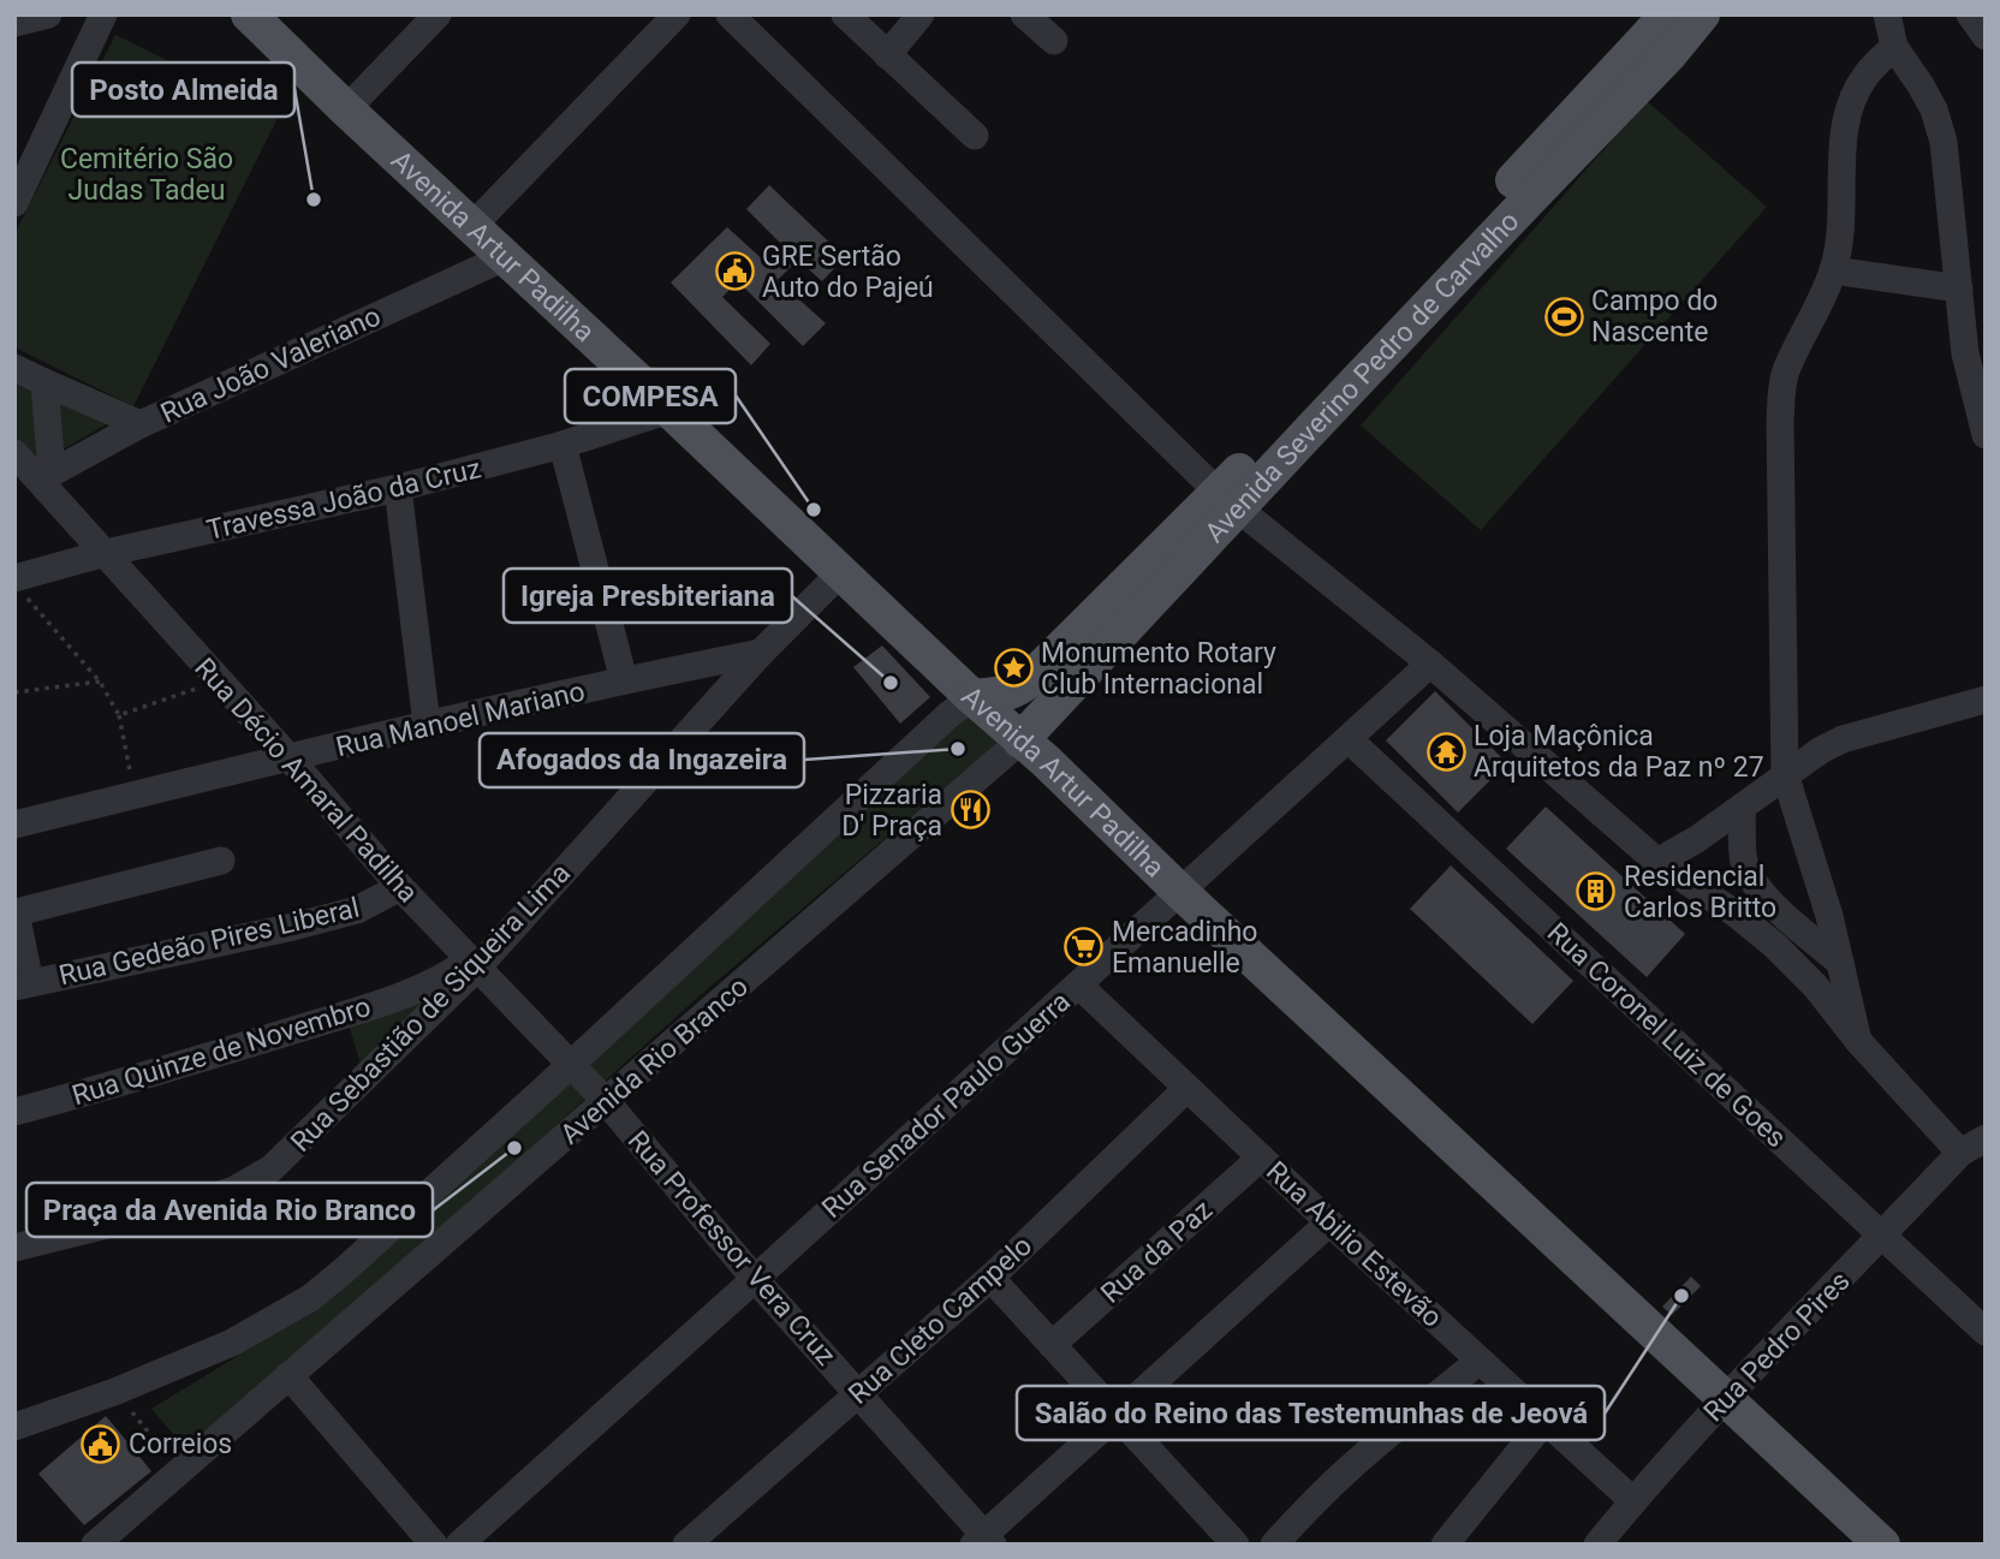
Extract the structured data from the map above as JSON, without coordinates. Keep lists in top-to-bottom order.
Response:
{
  "streets": {
    "main road": ["Avenida Artur Padilha", "Avenida Severino Pedro de Carvalho"],
    "street": [
      "Rua João Valeriano",
      "Travessa João da Cruz",
      "Rua Manoel Mariano",
      "Rua Décio Amaral Padilha",
      "Rua Gedeão Pires Liberal",
      "Rua Sebastião de Siqueira Lima",
      "Rua Coronel Luiz de Goes",
      "Rua Quinze de Novembro",
      "Avenida Rio Branco",
      "Rua Senador Paulo Guerra",
      "Rua Abilio Estevão",
      "Rua Professor Vera Cruz",
      "Rua da Paz",
      "Rua Cleto Campelo",
      "Rua Pedro Pires"
    ]
  },
  "crossings": [
    ["Avenida Artur Padilha", "Rua João Valeriano"],
    ["Avenida Artur Padilha", "Avenida Severino Pedro de Carvalho"],
    ["Avenida Artur Padilha", "Travessa João da Cruz"],
    ["Avenida Artur Padilha", "Rua Sebastião de Siqueira Lima"],
    ["Avenida Artur Padilha", "Avenida Rio Branco"],
    ["Avenida Artur Padilha", "Rua Senador Paulo Guerra"],
    ["Avenida Artur Padilha", "Rua Pedro Pires"],
    ["Rua João Valeriano", "Rua Décio Amaral Padilha"],
    ["Avenida Severino Pedro de Carvalho", "Avenida Rio Branco"],
    ["Travessa João da Cruz", "Rua Décio Amaral Padilha"],
    ["Rua Manoel Mariano", "Rua Décio Amaral Padilha"],
    ["Rua Manoel Mariano", "Rua Sebastião de Siqueira Lima"],
    ["Rua Décio Amaral Padilha", "Rua Gedeão Pires Liberal"],
    ["Rua Décio Amaral Padilha", "Rua Sebastião de Siqueira Lima"],
    ["Rua Décio Amaral Padilha", "Rua Quinze de Novembro"],
    ["Rua Décio Amaral Padilha", "Avenida Rio Branco"],
    ["Rua Décio Amaral Padilha", "Rua Professor Vera Cruz"],
    ["Rua Sebastião de Siqueira Lima", "Rua Quinze de Novembro"],
    ["Rua Coronel Luiz de Goes", "Rua Senador Paulo Guerra"],
    ["Rua Coronel Luiz de Goes", "Rua Pedro Pires"],
    ["Avenida Rio Branco", "Rua Professor Vera Cruz"],
    ["Rua Senador Paulo Guerra", "Rua Abilio Estevão"],
    ["Rua Senador Paulo Guerra", "Rua Professor Vera Cruz"],
    ["Rua Abilio Estevão", "Rua da Paz"],
    ["Rua Abilio Estevão", "Rua Cleto Campelo"],
    ["Rua Abilio Estevão", "Rua Pedro Pires"],
    ["Rua Professor Vera Cruz", "Rua Cleto Campelo"]
  ],
  "parks": ["Cemitério São Judas Tadeu"],
  "places": {
    "other": [
      "Posto Almeida",
      "COMPESA",
      "Igreja Presbiteriana",
      "Afogados da Ingazeira",
      "Praça da Avenida Rio Branco",
      "Salão do Reino das Testemunhas de Jeová"
    ],
    "public building": ["GRE Sertão Auto do Pajeú", "Correios"],
    "sports": ["Campo do Nascente"],
    "place": ["Monumento Rotary Club Internacional"],
    "temple": ["Loja Maçônica Arquitetos da Paz nº 27"],
    "restaurant": ["Pizzaria D' Praça"],
    "building": ["Residencial Carlos Britto"],
    "supermarket": ["Mercadinho Emanuelle"]
  }
}
